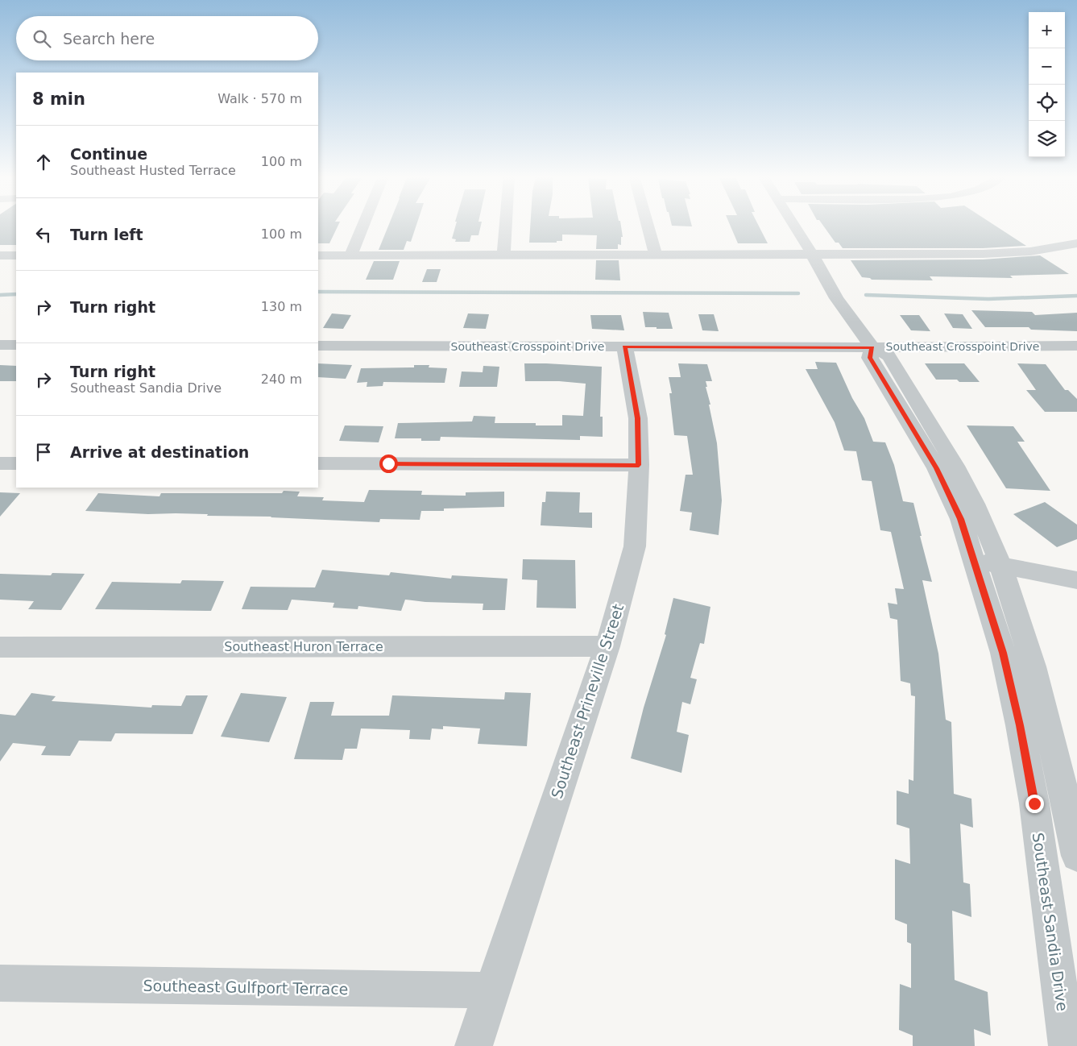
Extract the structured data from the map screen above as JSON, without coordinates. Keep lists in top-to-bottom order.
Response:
{
  "streets": {
    "street": [
      "Southeast Crosspoint Drive",
      "Southeast Huron Terrace",
      "Southeast Prineville Street",
      "Southeast Sandia Drive",
      "Southeast Gulfport Terrace"
    ]
  },
  "crossings": [
    ["Southeast Crosspoint Drive", "Southeast Prineville Street"],
    ["Southeast Crosspoint Drive", "Southeast Sandia Drive"],
    ["Southeast Huron Terrace", "Southeast Prineville Street"],
    ["Southeast Prineville Street", "Southeast Gulfport Terrace"]
  ],
  "page": {
    "map_buttons": ["+", "−"],
    "search": "Search here",
    "heading": ["8 min", "Walk · 570 m"],
    "list": [
      ["Continue", "Southeast Husted Terrace", "100 m"],
      ["Turn left", "100 m"],
      ["Turn right", "130 m"],
      ["Turn right", "Southeast Sandia Drive", "240 m"],
      "Arrive at destination"
    ]
  }
}
